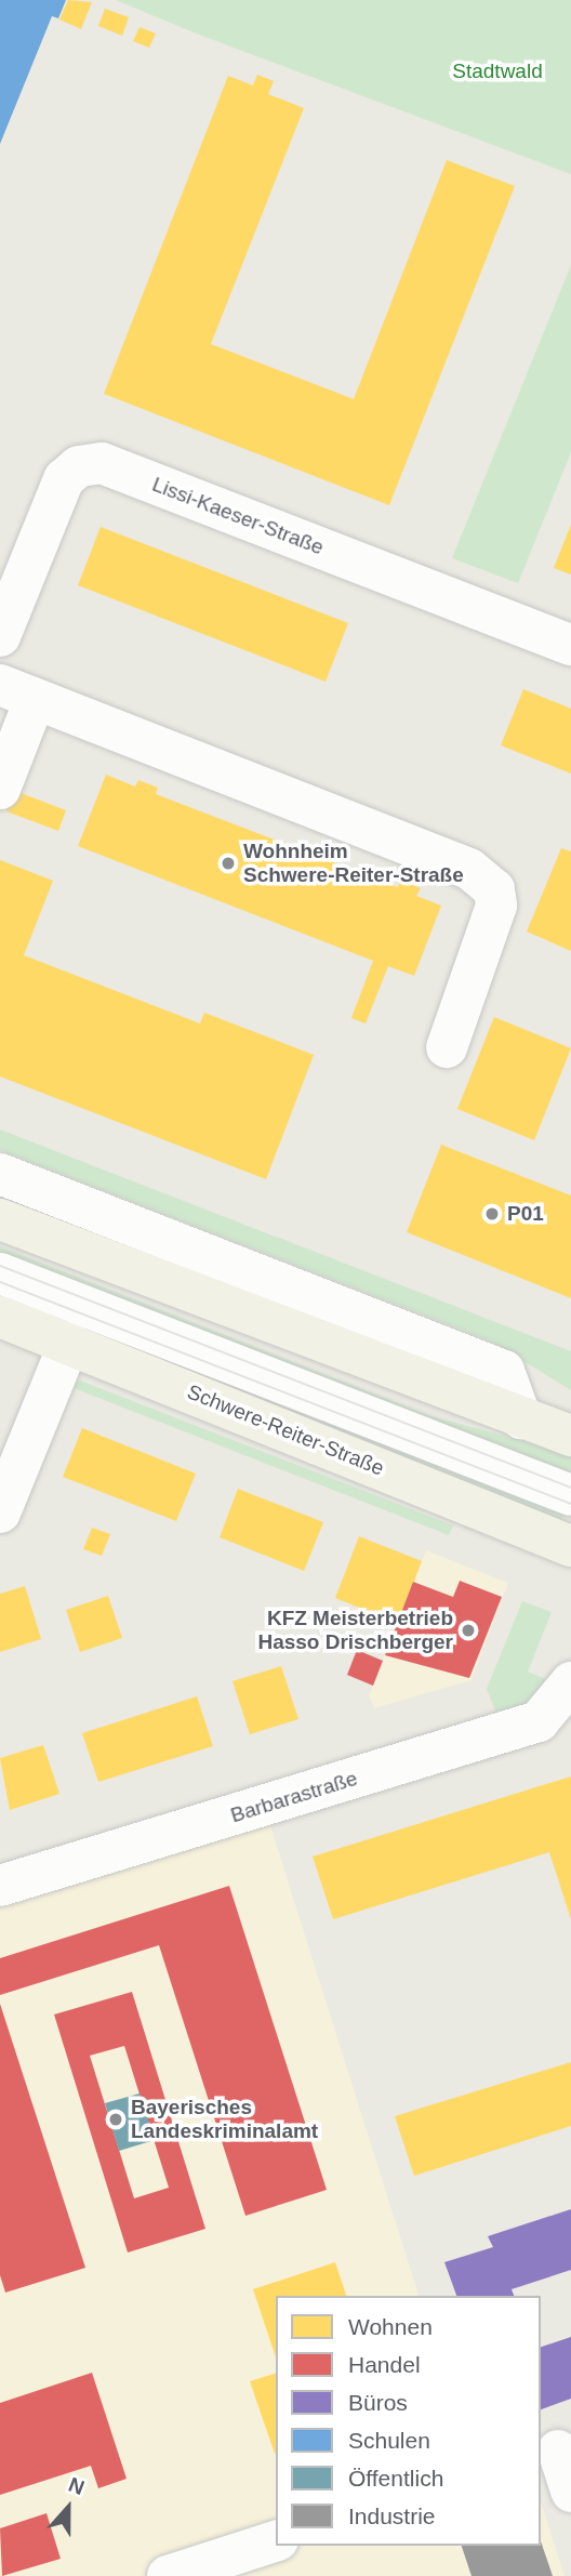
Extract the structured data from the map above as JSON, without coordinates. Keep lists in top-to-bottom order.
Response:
{
  "streets": {
    "main road": ["Schwere-Reiter-Straße"],
    "street": ["Lissi-Kaeser-Straße", "Barbarastraße"]
  },
  "parks": ["Stadtwald"],
  "places": [
    "Wohnheim Schwere-Reiter-Straße",
    "P01",
    "KFZ Meisterbetrieb Hasso Drischberger",
    "Bayerisches Landeskriminalamt"
  ],
  "legend": [
    "Wohnen",
    "Handel",
    "Büros",
    "Schulen",
    "Öffentlich",
    "Industrie"
  ],
  "north": "top"
}
